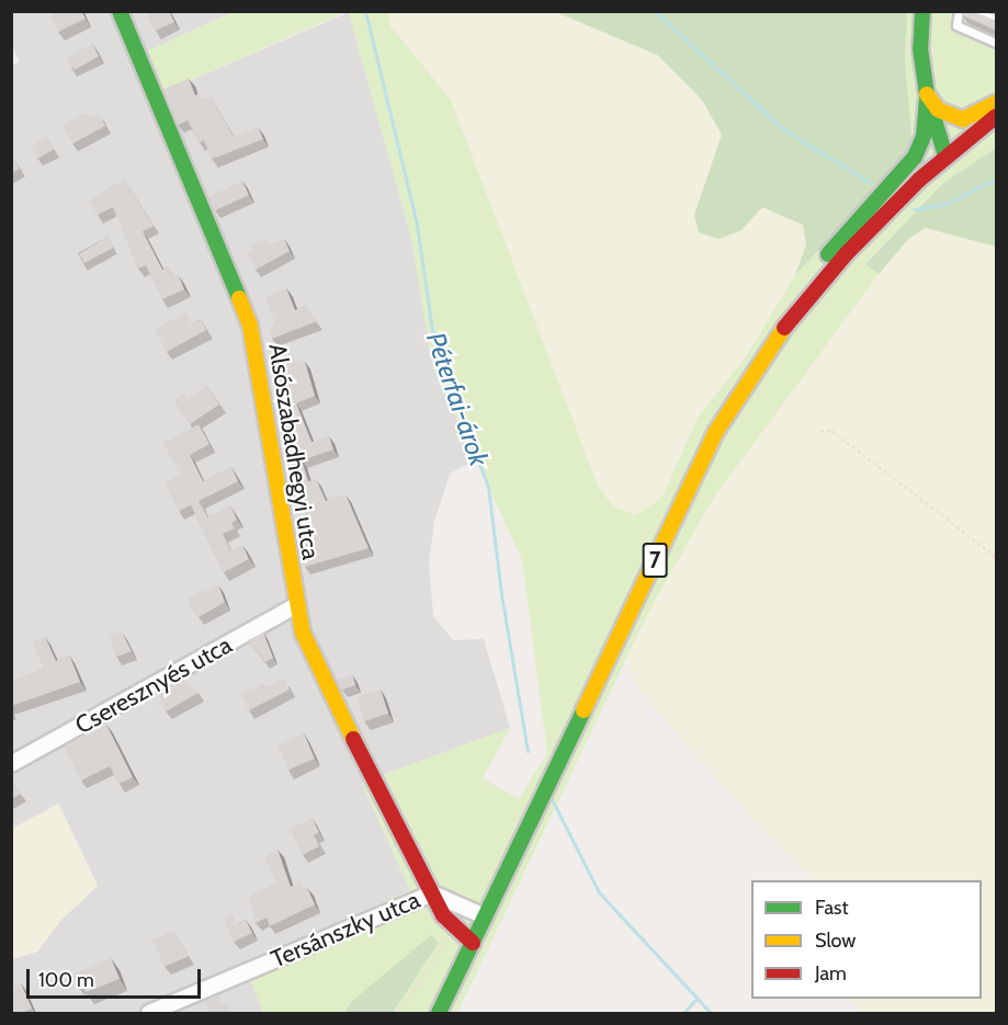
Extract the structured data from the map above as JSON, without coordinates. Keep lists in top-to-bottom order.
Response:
{
  "streets": {
    "main road": ["Alsószabadhegyi utca", "7"],
    "street": ["Cseresznyés utca", "Tersánszky utca"]
  },
  "crossings": [
    ["Alsószabadhegyi utca", "7"],
    ["Alsószabadhegyi utca", "Cseresznyés utca"],
    ["Alsószabadhegyi utca", "Tersánszky utca"]
  ],
  "water": ["Péterfai-árok"],
  "legend": ["Fast", "Slow", "Jam"],
  "scale_bar": "100 m"
}
